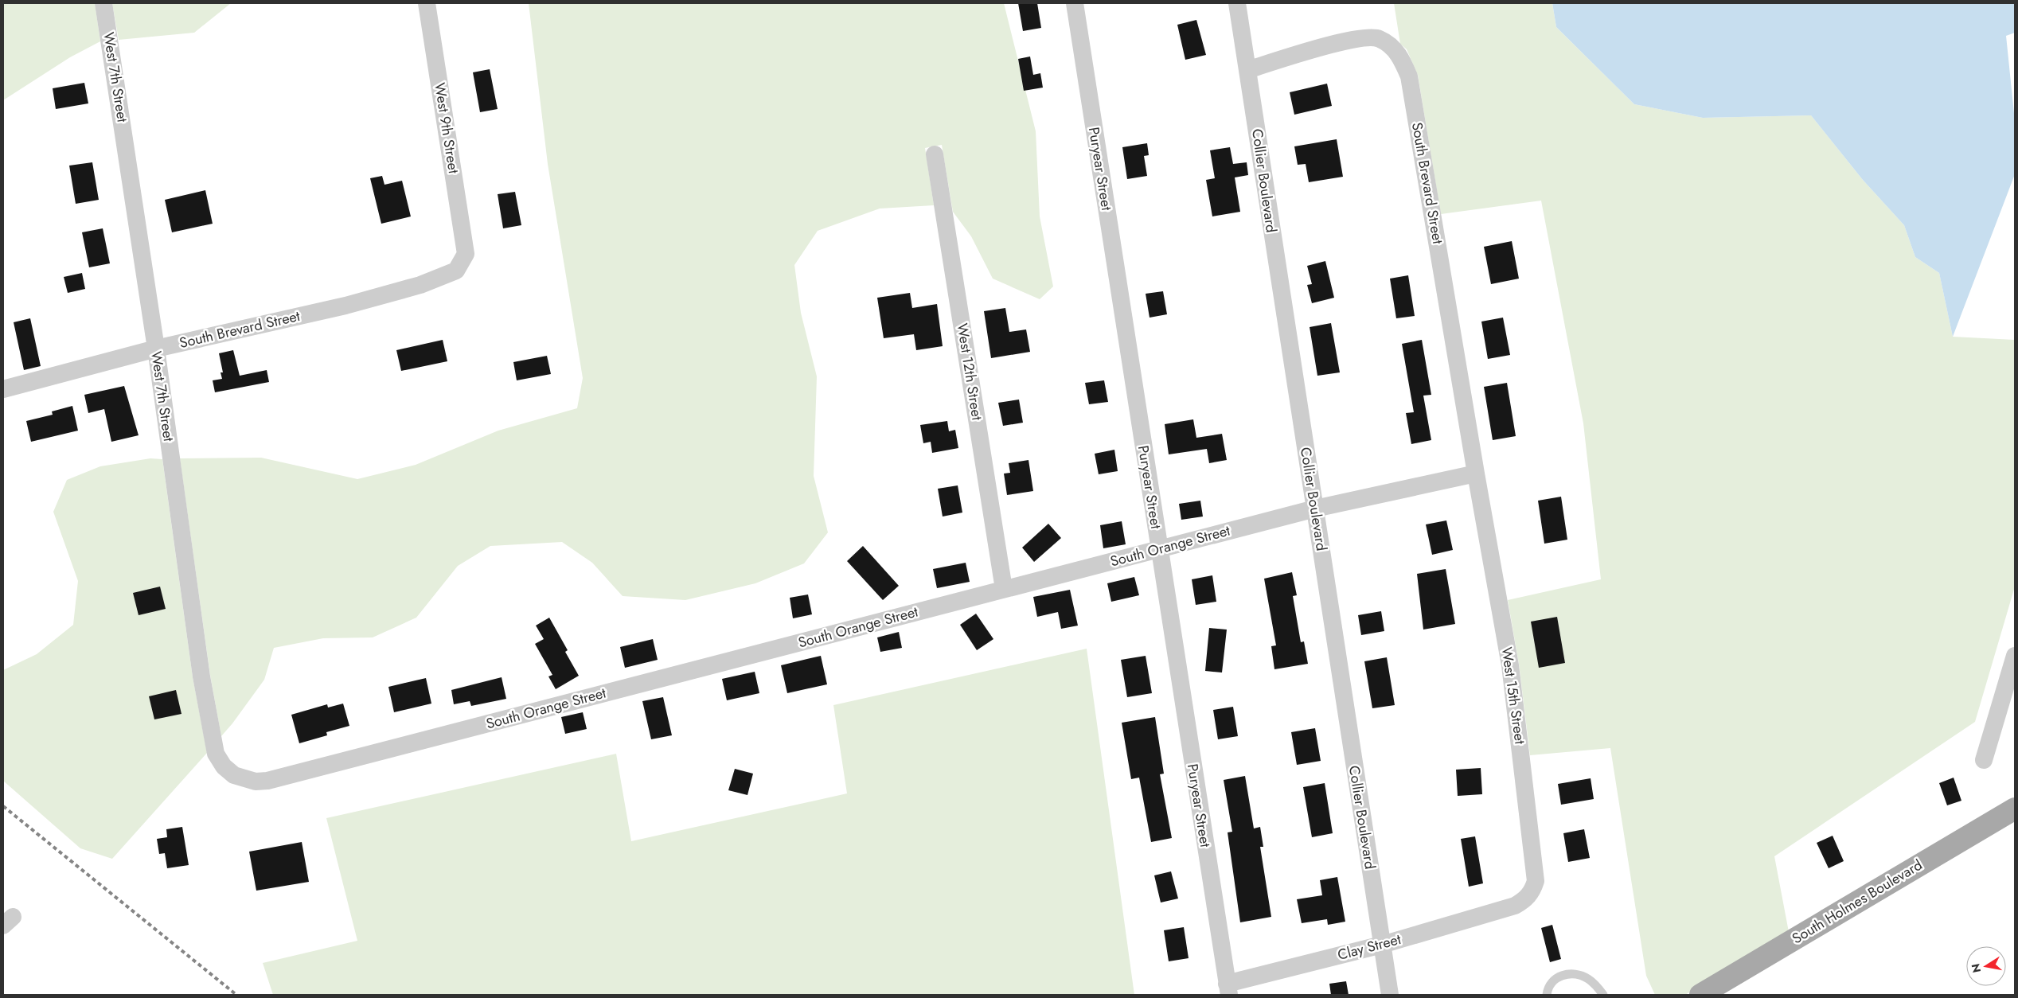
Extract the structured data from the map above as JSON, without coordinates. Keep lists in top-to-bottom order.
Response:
{
  "streets": {
    "main road": ["South Holmes Boulevard"],
    "street": [
      "West 7th Street",
      "West 9th Street",
      "Puryear Street",
      "Collier Boulevard",
      "South Brevard Street",
      "West 12th Street",
      "South Orange Street",
      "West 15th Street",
      "Clay Street"
    ]
  },
  "crossings": [
    ["West 7th Street", "South Brevard Street"],
    ["West 7th Street", "South Orange Street"],
    ["West 9th Street", "South Brevard Street"],
    ["Puryear Street", "South Orange Street"],
    ["Puryear Street", "Clay Street"],
    ["Collier Boulevard", "South Brevard Street"],
    ["Collier Boulevard", "South Orange Street"],
    ["Collier Boulevard", "Clay Street"],
    ["South Brevard Street", "South Orange Street"],
    ["South Brevard Street", "West 15th Street"],
    ["West 12th Street", "South Orange Street"],
    ["South Orange Street", "West 15th Street"],
    ["West 15th Street", "Clay Street"]
  ],
  "north": "left"
}
